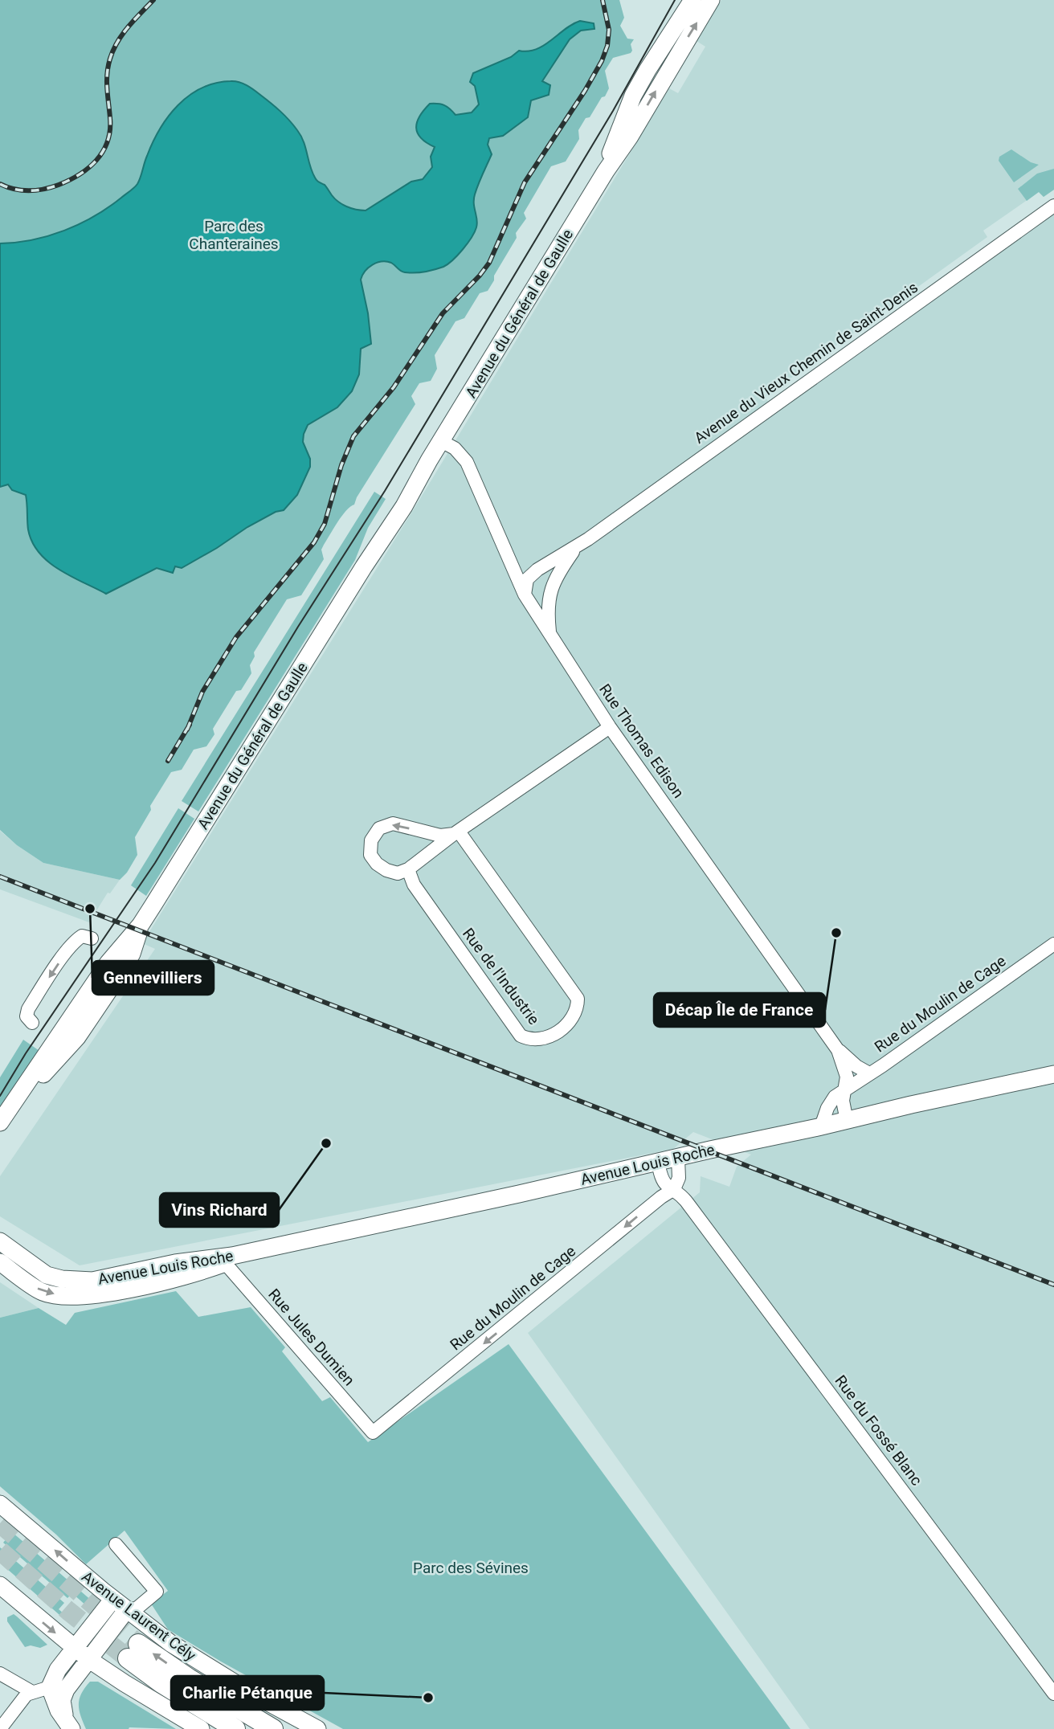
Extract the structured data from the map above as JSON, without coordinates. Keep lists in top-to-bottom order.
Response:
{
  "streets": {
    "main road": ["Avenue du Général de Gaulle", "Avenue Louis Roche", "Avenue Laurent Cély"],
    "street": [
      "Avenue du Vieux Chemin de Saint-Denis",
      "Rue Thomas Edison",
      "Rue de l'Industrie",
      "Rue du Moulin de Cage",
      "Rue Jules Dumien",
      "Rue du Fossé Blanc"
    ]
  },
  "crossings": [
    ["Avenue du Général de Gaulle", "Rue Thomas Edison"],
    ["Avenue du Vieux Chemin de Saint-Denis", "Rue Thomas Edison"],
    ["Rue Thomas Edison", "Rue du Moulin de Cage"],
    ["Rue du Moulin de Cage", "Avenue Louis Roche"],
    ["Rue du Moulin de Cage", "Rue Jules Dumien"],
    ["Rue du Moulin de Cage", "Rue du Fossé Blanc"],
    ["Avenue Louis Roche", "Rue Jules Dumien"],
    ["Avenue Louis Roche", "Rue du Fossé Blanc"]
  ],
  "one_way": ["Rue du Moulin de Cage"],
  "parks": ["Parc des Chanteraines", "Parc des Sévines"],
  "places": [
    "Gennevilliers",
    "Décap Île de France",
    "Vins Richard",
    "Charlie Pétanque"
  ]
}
